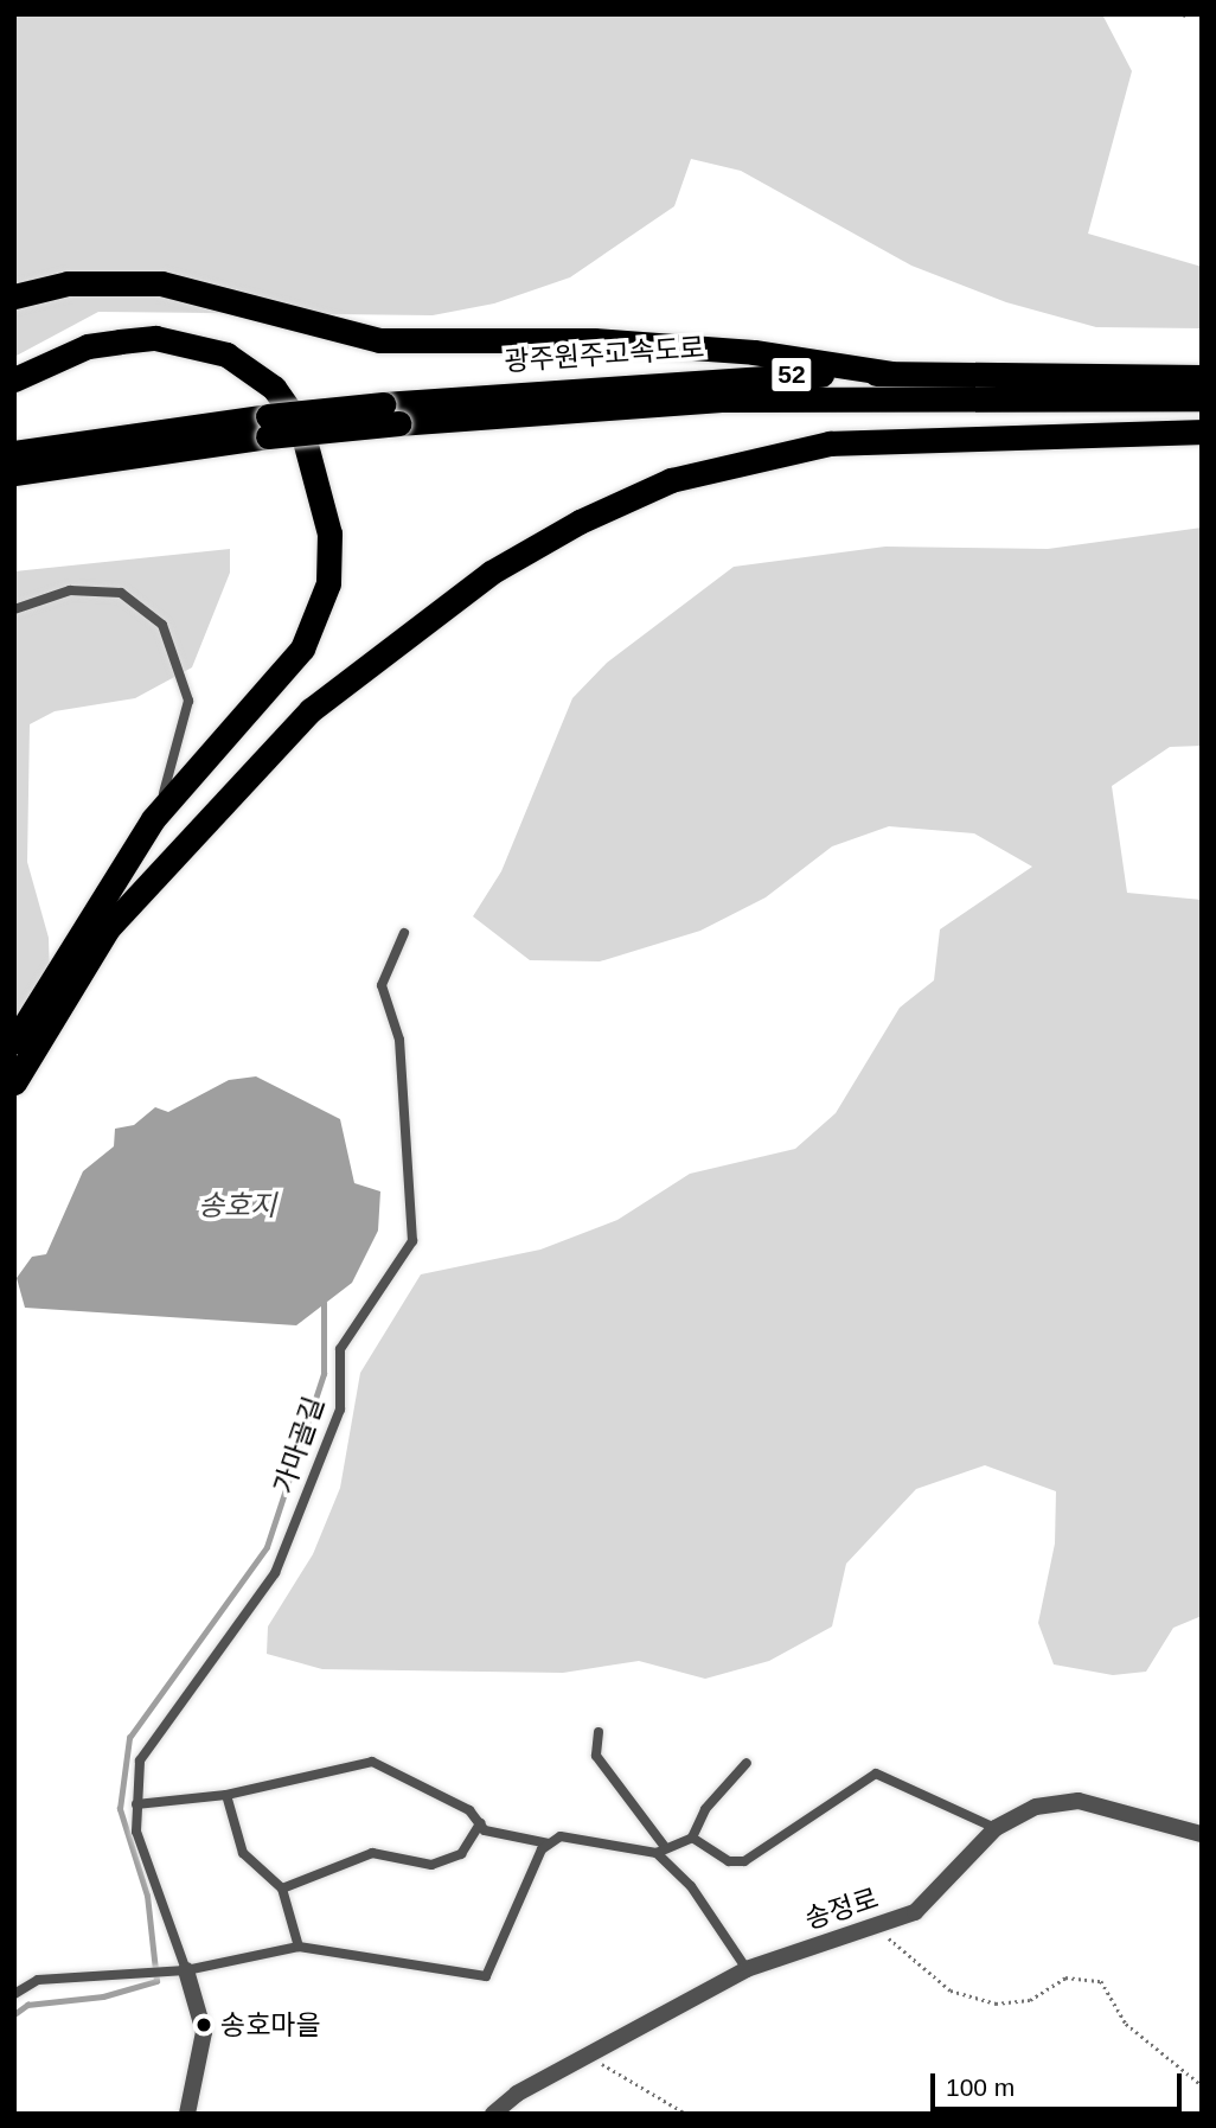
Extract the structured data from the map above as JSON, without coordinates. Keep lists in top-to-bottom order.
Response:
{
  "streets": {
    "highway": ["광주원주고속도로", "52"],
    "street": ["송정로"],
    "lane": ["가마골길"]
  },
  "water": ["송호지"],
  "places": ["송호마을"],
  "scale_bar": "100 m"
}
